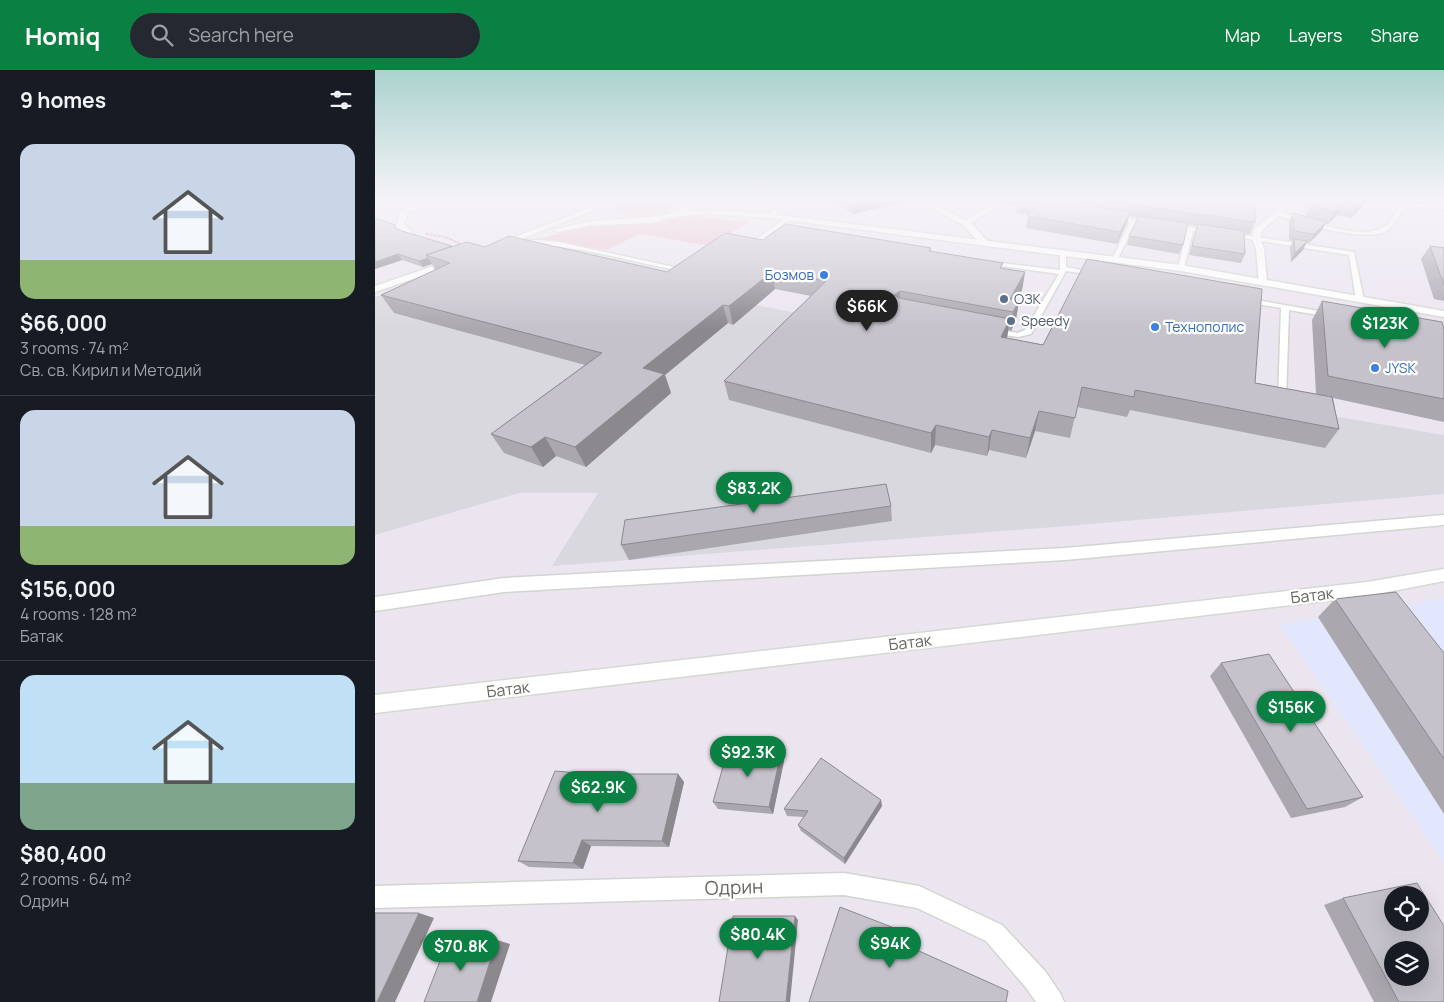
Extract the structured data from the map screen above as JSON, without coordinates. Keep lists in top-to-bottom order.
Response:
{
  "streets": {
    "street": ["Батак", "Одрин"]
  },
  "places": [
    "Бозмов",
    "ОЗК",
    "Speedy",
    "Технополис",
    "JYSK"
  ],
  "page": {
    "header": "Homiq",
    "search": "Search here",
    "nav": ["Map", "Layers", "Share"],
    "heading": "9 homes",
    "list": [
      {
        "name": "$66,000",
        "note": "3 rooms · 74 m² · Св. св. Кирил и Методий"
      },
      {
        "name": "$156,000",
        "note": "4 rooms · 128 m² · Батак"
      },
      {
        "name": "$80,400",
        "note": "2 rooms · 64 m² · Одрин"
      }
    ],
    "price": [
      "$66K",
      "$123K",
      "$83.2K",
      "$156K",
      "$92.3K",
      "$62.9K",
      "$80.4K",
      "$94K",
      "$70.8K"
    ]
  }
}
